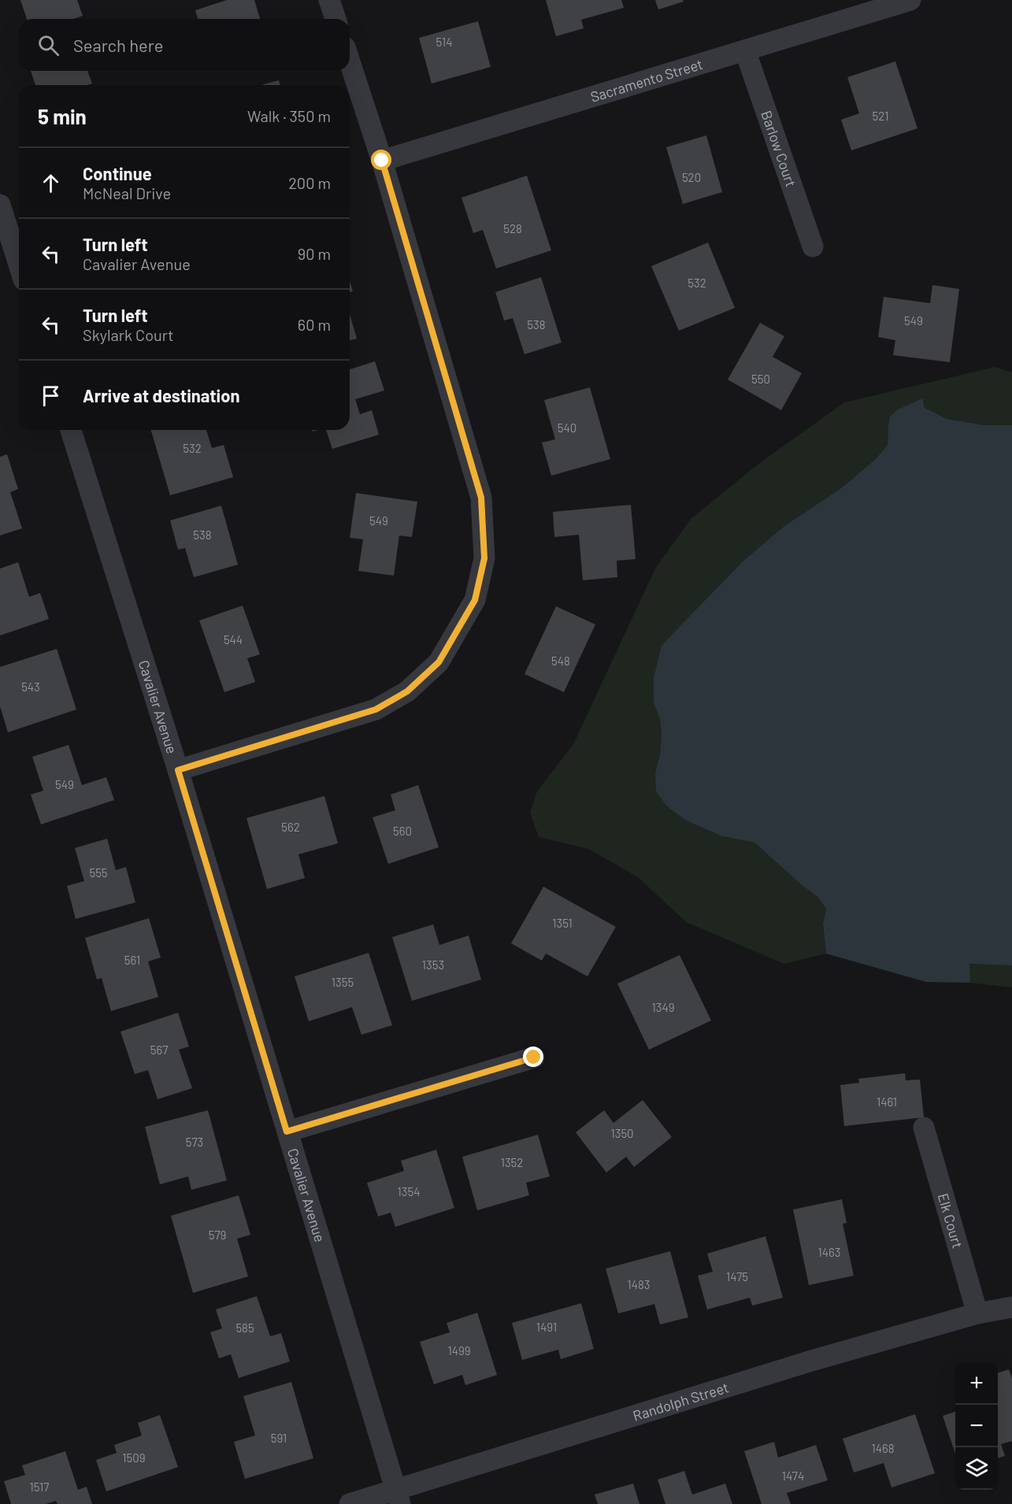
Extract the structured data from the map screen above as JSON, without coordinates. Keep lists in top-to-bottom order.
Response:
{
  "streets": {
    "street": [
      "Sacramento Street",
      "Barlow Court",
      "Cavalier Avenue",
      "Elk Court",
      "Randolph Street"
    ]
  },
  "crossings": [
    ["Sacramento Street", "Barlow Court"],
    ["Cavalier Avenue", "Randolph Street"],
    ["Elk Court", "Randolph Street"]
  ],
  "house_numbers": [
    "514",
    "521",
    "520",
    "528",
    "532",
    "549",
    "538",
    "550",
    "540",
    "532",
    "549",
    "538",
    "544",
    "548",
    "543",
    "549",
    "562",
    "560",
    "555",
    "1351",
    "561",
    "1353",
    "1355",
    "1349",
    "567",
    "1461",
    "1350",
    "573",
    "1352",
    "1354",
    "579",
    "1463",
    "1475",
    "1483",
    "1491",
    "585",
    "1499",
    "591",
    "1468",
    "1509",
    "1474",
    "1517"
  ],
  "page": {
    "search": "Search here",
    "heading": ["5 min", "Walk · 350 m"],
    "list": [
      ["Continue", "McNeal Drive", "200 m"],
      ["Turn left", "Cavalier Avenue", "90 m"],
      ["Turn left", "Skylark Court", "60 m"],
      "Arrive at destination"
    ],
    "map_buttons": ["+", "−"]
  }
}
